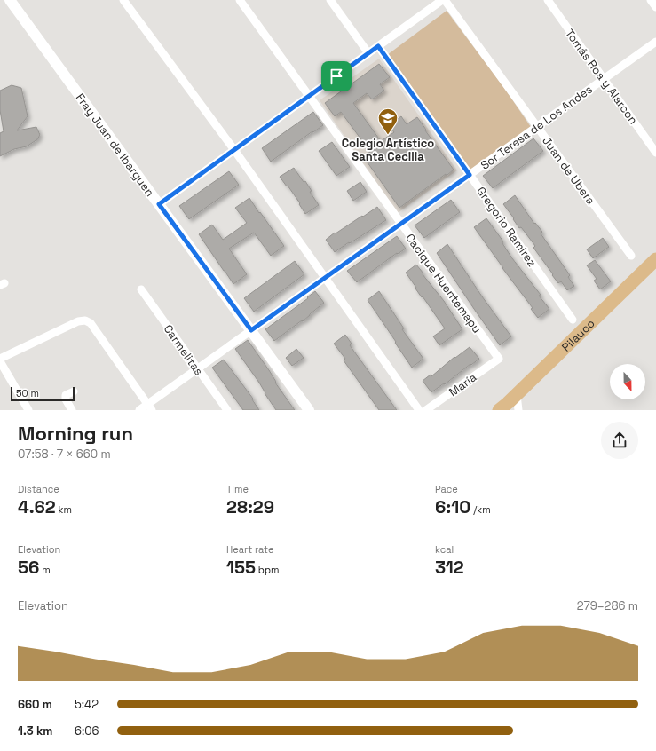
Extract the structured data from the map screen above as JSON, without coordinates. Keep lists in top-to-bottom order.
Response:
{
  "streets": {
    "main road": ["Pilauco"],
    "street": [
      "Tomás Roa y Alarcon",
      "Sor Teresa de Los Andes",
      "Fray Juan de Ibarguen",
      "Juan de Ubera",
      "Gregorio Ramírez",
      "Cacique Huentemapu",
      "Carmelitas",
      "María"
    ]
  },
  "crossings": [
    ["Tomás Roa y Alarcon", "Sor Teresa de Los Andes"],
    ["Sor Teresa de Los Andes", "Fray Juan de Ibarguen"],
    ["Sor Teresa de Los Andes", "Juan de Ubera"],
    ["Sor Teresa de Los Andes", "Gregorio Ramírez"],
    ["Sor Teresa de Los Andes", "Cacique Huentemapu"],
    ["Sor Teresa de Los Andes", "Carmelitas"],
    ["Cacique Huentemapu", "María"]
  ],
  "places": {
    "school or university": ["Colegio Artístico Santa Cecilia"]
  },
  "scale_bar": "50 m",
  "north": "bottom",
  "page": {
    "scale": "50 m",
    "heading": ["Morning run", "07:58 · 7 × 660 m"],
    "stats": [
      ["Distance", "4.62 km"],
      ["Time", "28:29"],
      ["Pace", "6:10 /km"],
      ["Elevation", "56 m"],
      ["Heart rate", "155 bpm"],
      ["kcal", "312"]
    ],
    "chart": ["Elevation", "279–286 m"],
    "list": [
      {
        "name": "660 m",
        "note": "5:42"
      },
      {
        "name": "1.3 km",
        "note": "6:06"
      }
    ]
  }
}
